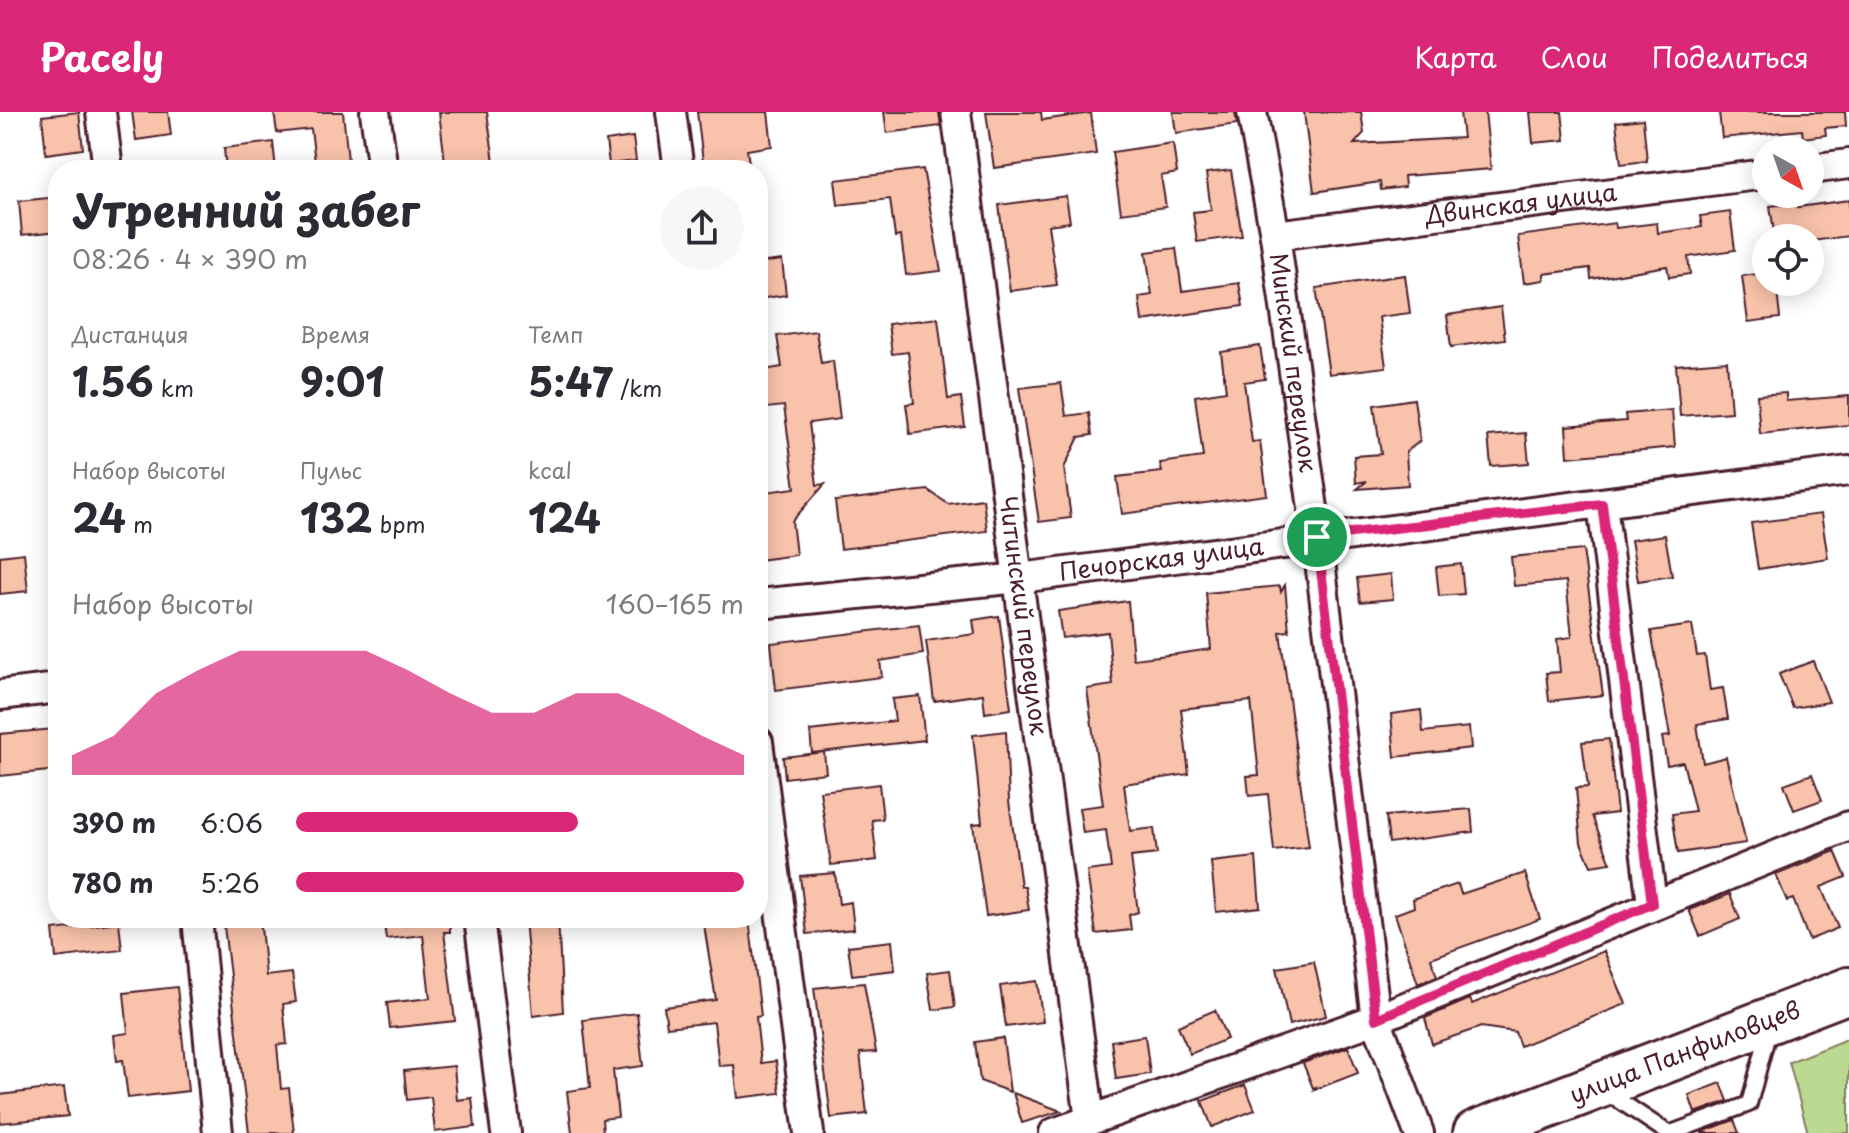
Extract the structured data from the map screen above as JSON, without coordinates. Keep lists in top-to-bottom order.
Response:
{
  "streets": {
    "main road": ["улица Панфиловцев"],
    "street": [
      "Двинская улица",
      "Минский переулок",
      "Печорская улица",
      "Читинский переулок"
    ]
  },
  "crossings": [
    ["Двинская улица", "Минский переулок"],
    ["Минский переулок", "Печорская улица"],
    ["Печорская улица", "Читинский переулок"]
  ],
  "north": "bottom right",
  "page": {
    "header": "Pacely",
    "nav": ["Карта", "Слои", "Поделиться"],
    "heading": ["Утренний забег", "08:26 · 4 × 390 m"],
    "stats": [
      ["Дистанция", "1.56 km"],
      ["Время", "9:01"],
      ["Темп", "5:47 /km"],
      ["Набор высоты", "24 m"],
      ["Пульс", "132 bpm"],
      ["kcal", "124"]
    ],
    "chart": ["Набор высоты", "160–165 m"],
    "list": [
      {
        "name": "390 m",
        "note": "6:06"
      },
      {
        "name": "780 m",
        "note": "5:26"
      }
    ]
  }
}
